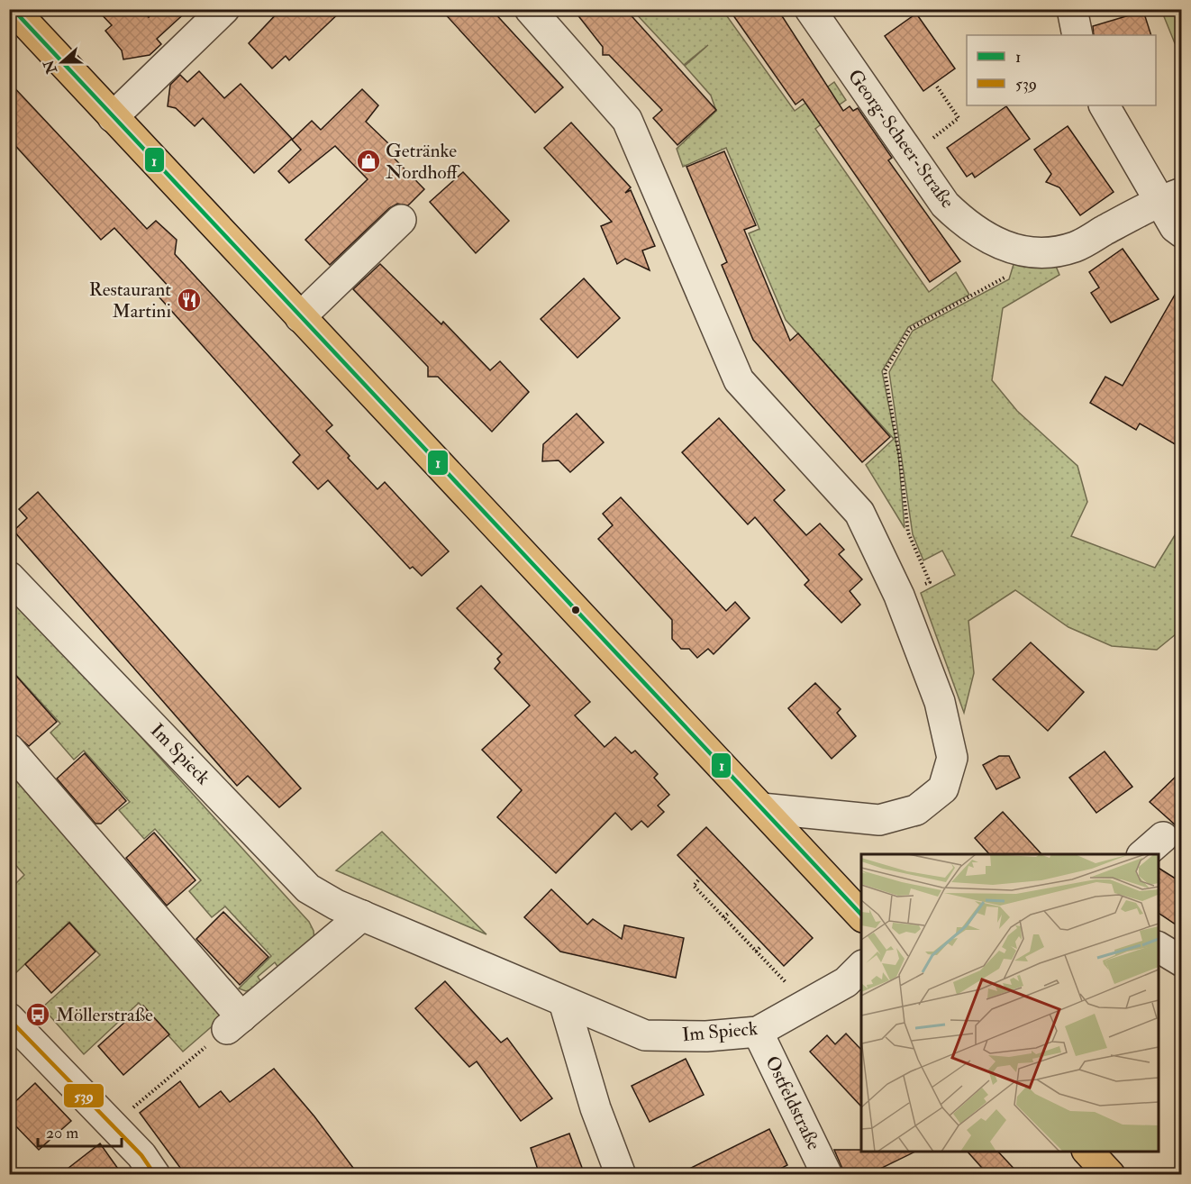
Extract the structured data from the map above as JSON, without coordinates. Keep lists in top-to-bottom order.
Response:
{
  "streets": {
    "street": ["Georg-Scheer-Straße", "Im Spieck", "Ostfeldstraße"]
  },
  "crossings": [
    ["Im Spieck", "Ostfeldstraße"]
  ],
  "places": {
    "shop": ["Getränke Nordhoff"],
    "restaurant": ["Restaurant Martini"],
    "bus stop": ["Möllerstraße"]
  },
  "lines": ["transit line 1", "transit line 539"],
  "legend": ["1", "539"],
  "scale_bar": "20 m",
  "north": "left"
}
